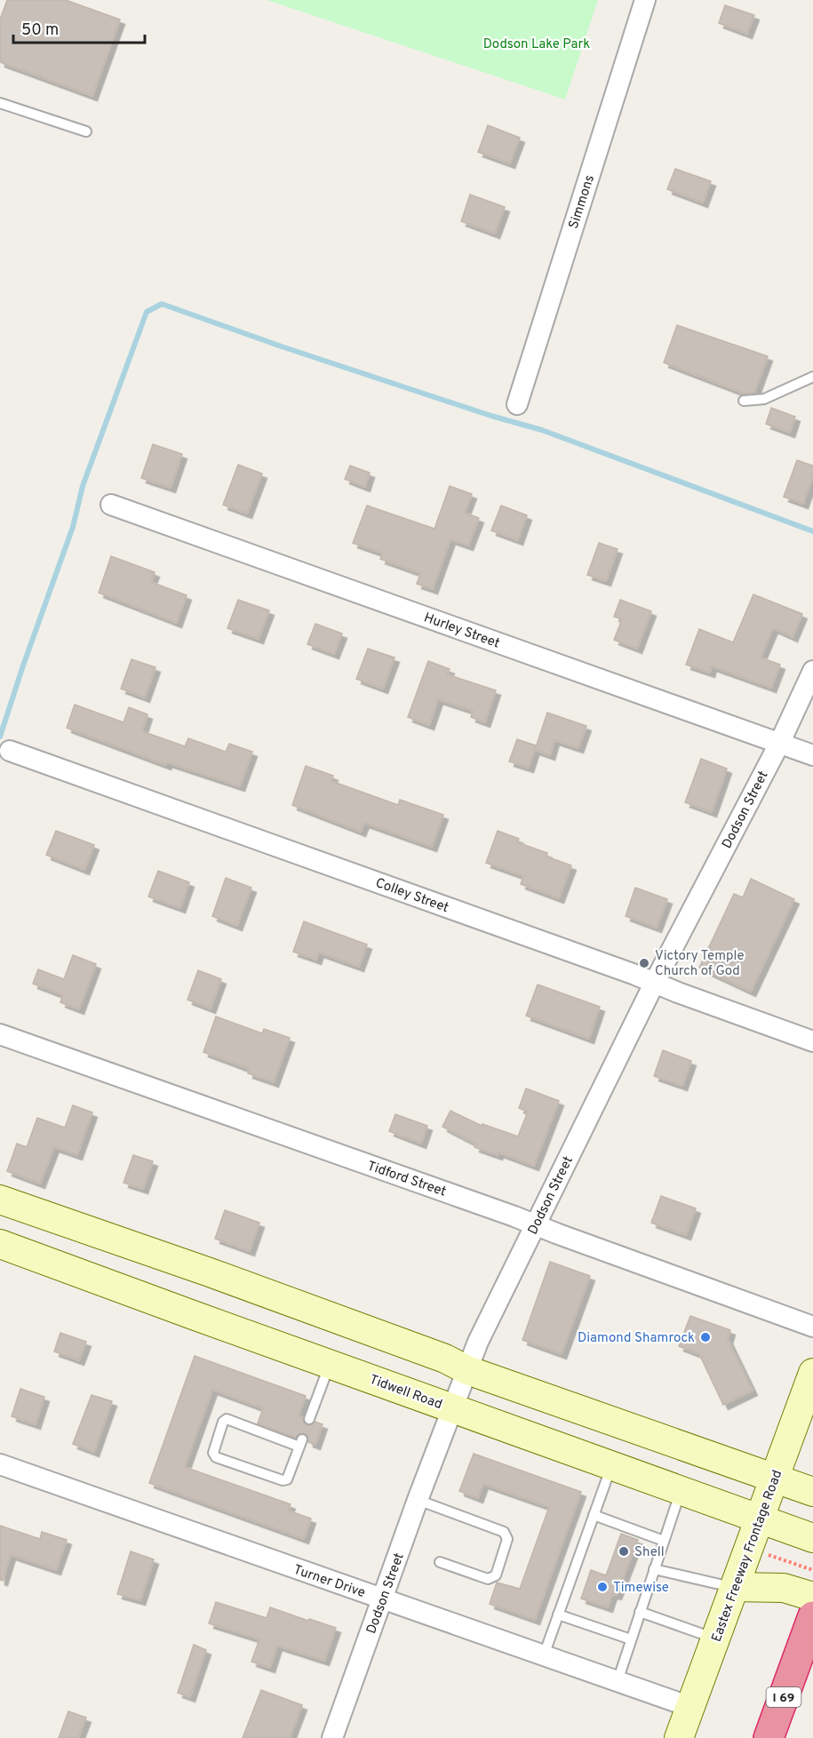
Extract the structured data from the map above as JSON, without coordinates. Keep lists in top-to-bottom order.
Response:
{
  "streets": {
    "highway": ["I 69"],
    "main road": ["Tidwell Road", "Eastex Freeway Frontage Road"],
    "street": [
      "Simmons",
      "Hurley Street",
      "Dodson Street",
      "Colley Street",
      "Tidford Street",
      "Turner Drive"
    ]
  },
  "crossings": [
    ["Hurley Street", "Dodson Street"],
    ["Dodson Street", "Colley Street"],
    ["Dodson Street", "Tidford Street"],
    ["Dodson Street", "Tidwell Road"],
    ["Dodson Street", "Turner Drive"],
    ["Tidwell Road", "Eastex Freeway Frontage Road"],
    ["Eastex Freeway Frontage Road", "Turner Drive"]
  ],
  "parks": ["Dodson Lake Park"],
  "places": [
    "Victory Temple Church of God",
    "Diamond Shamrock",
    "Shell",
    "Timewise"
  ],
  "scale_bar": "50 m"
}
